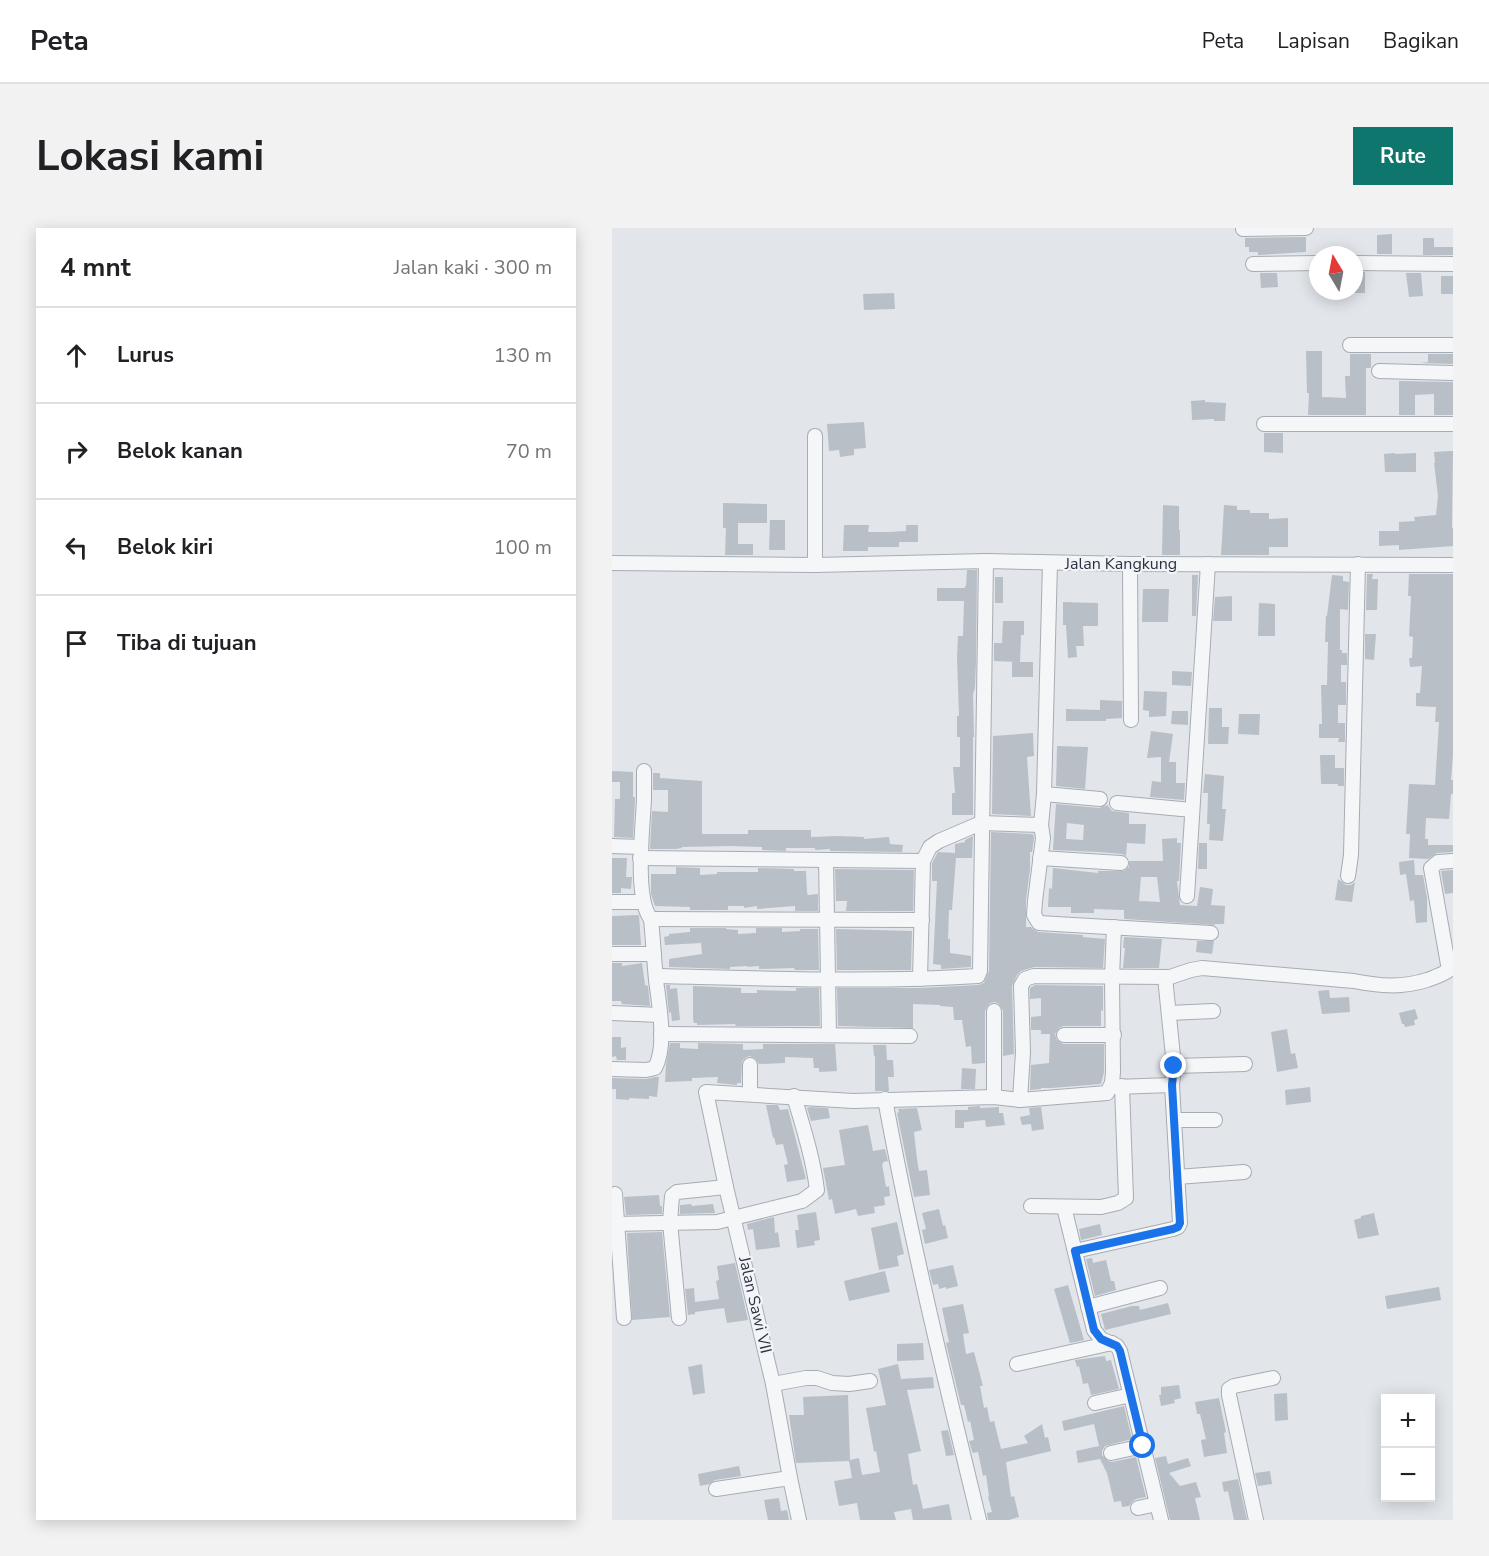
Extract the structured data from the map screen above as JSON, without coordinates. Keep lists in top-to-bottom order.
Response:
{
  "streets": {
    "street": ["Jalan Kangkung", "Jalan Sawi VII"]
  },
  "north": "top",
  "page": {
    "header": "Peta",
    "nav": ["Peta", "Lapisan", "Bagikan"],
    "buttons": "Rute",
    "title": "Lokasi kami",
    "heading": ["4 mnt", "Jalan kaki · 300 m"],
    "list": [
      ["Lurus", "130 m"],
      ["Belok kanan", "70 m"],
      ["Belok kiri", "100 m"],
      "Tiba di tujuan"
    ],
    "map_buttons": ["+", "−"]
  }
}
